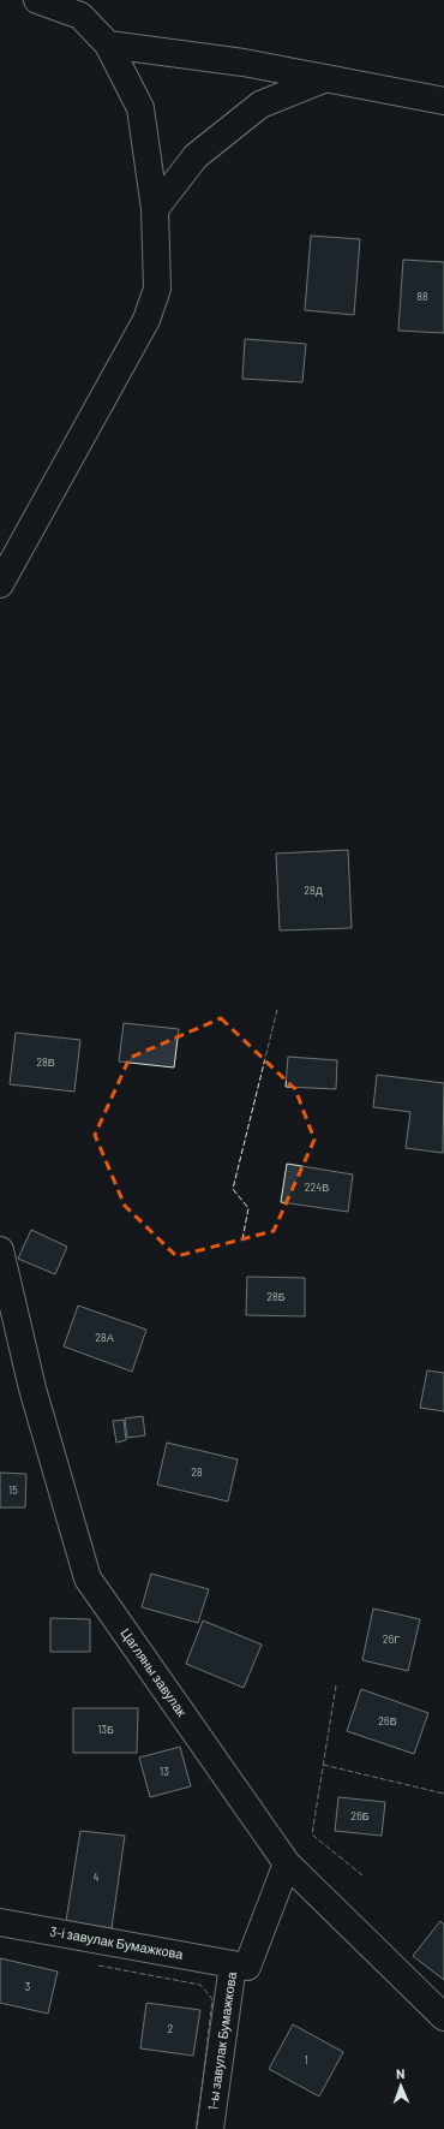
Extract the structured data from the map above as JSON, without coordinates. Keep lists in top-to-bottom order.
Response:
{
  "streets": {
    "street": ["Цагляны завулак", "3-і завулак Бумажкова", "1-ы завулак Бумажкова"]
  },
  "crossings": [
    ["Цагляны завулак", "1-ы завулак Бумажкова"],
    ["3-і завулак Бумажкова", "1-ы завулак Бумажкова"]
  ],
  "house_numbers": [
    "88",
    "28Д",
    "28В",
    "224В",
    "28Б",
    "28А",
    "28",
    "15",
    "26Г",
    "26В",
    "13Б",
    "13",
    "26Б",
    "4",
    "3",
    "2",
    "1"
  ],
  "north": "top"
}
